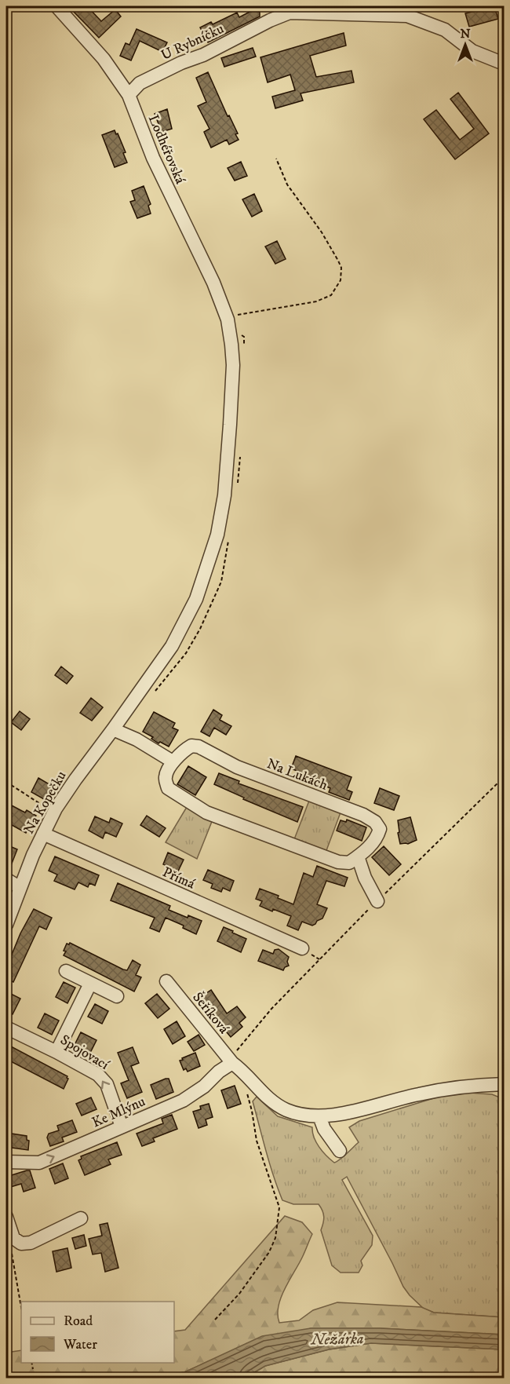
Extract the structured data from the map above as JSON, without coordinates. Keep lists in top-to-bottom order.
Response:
{
  "streets": {
    "street": [
      "U Rybníčku",
      "Lodhéřovská",
      "Na Lukách",
      "Na Kopečku",
      "Přímá",
      "Šeříková",
      "Spojovací",
      "Ke Mlýnu"
    ]
  },
  "crossings": [
    ["U Rybníčku", "Lodhéřovská"],
    ["Lodhéřovská", "Na Kopečku"],
    ["Na Kopečku", "Přímá"],
    ["Šeříková", "Ke Mlýnu"],
    ["Spojovací", "Ke Mlýnu"]
  ],
  "one_way": ["Spojovací", "Ke Mlýnu"],
  "water": ["Nežárka"],
  "legend": ["Road", "Water"],
  "north": "top"
}
